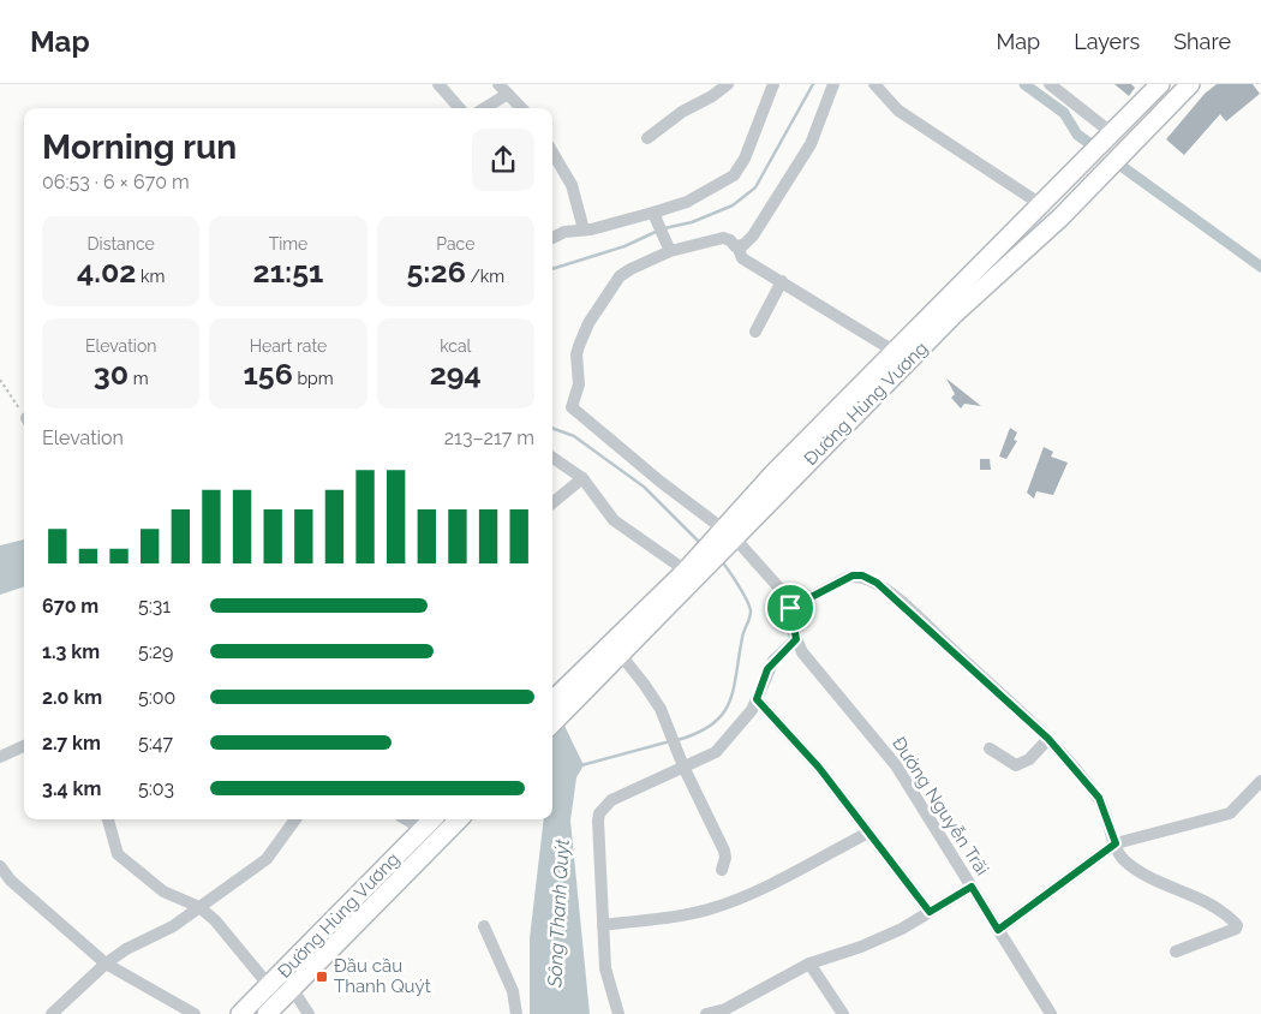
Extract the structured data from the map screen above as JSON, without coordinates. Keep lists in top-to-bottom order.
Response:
{
  "streets": {
    "highway": ["Đường Hùng Vương"],
    "street": ["Đường Nguyễn Trãi"]
  },
  "crossings": [
    ["Đường Hùng Vương", "Đường Nguyễn Trãi"]
  ],
  "water": ["Sông Thanh Quýt"],
  "places": {
    "transit": ["Đầu cầu Thanh Quýt"]
  },
  "page": {
    "header": "Map",
    "nav": ["Map", "Layers", "Share"],
    "heading": ["Morning run", "06:53 · 6 × 670 m"],
    "stats": [
      ["Distance", "4.02 km"],
      ["Time", "21:51"],
      ["Pace", "5:26 /km"],
      ["Elevation", "30 m"],
      ["Heart rate", "156 bpm"],
      ["kcal", "294"]
    ],
    "chart": ["Elevation", "213–217 m"],
    "list": [
      {
        "name": "670 m",
        "note": "5:31"
      },
      {
        "name": "1.3 km",
        "note": "5:29"
      },
      {
        "name": "2.0 km",
        "note": "5:00"
      },
      {
        "name": "2.7 km",
        "note": "5:47"
      },
      {
        "name": "3.4 km",
        "note": "5:03"
      }
    ]
  }
}
